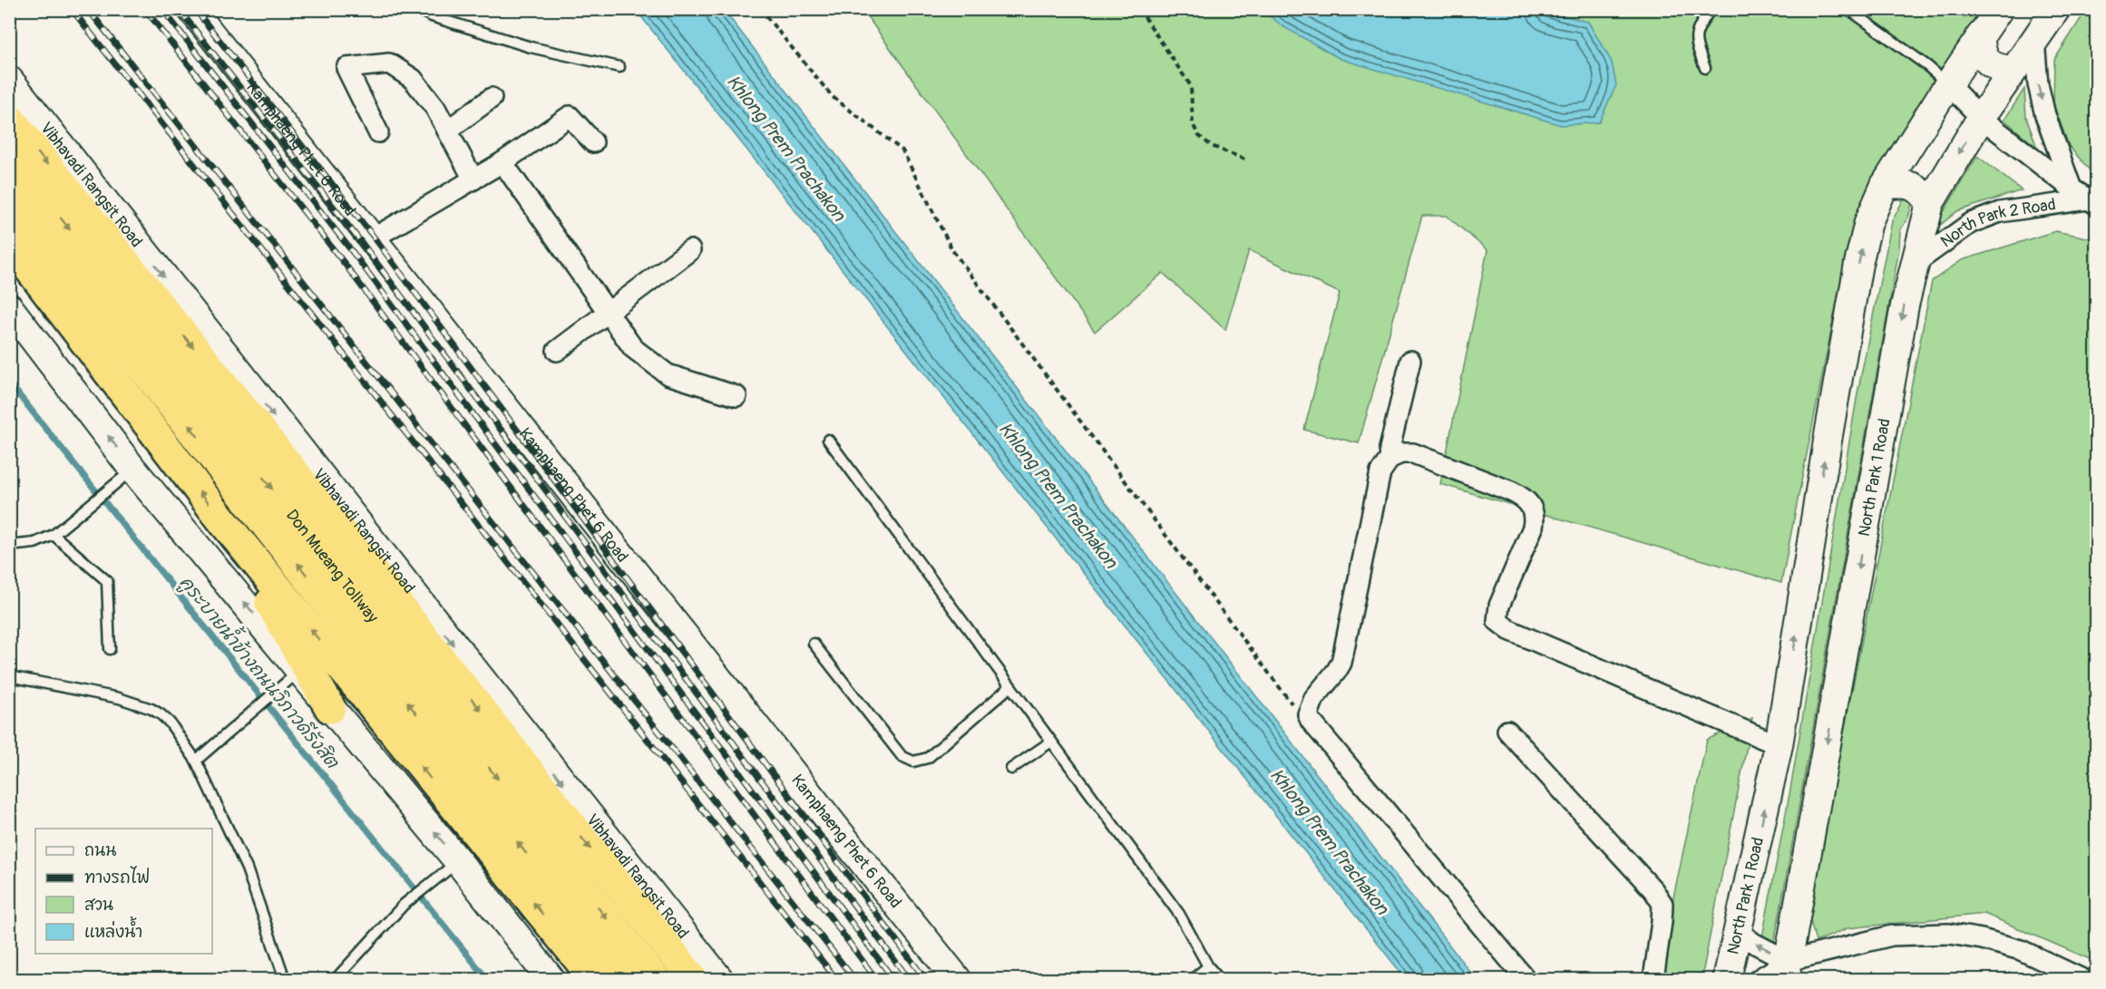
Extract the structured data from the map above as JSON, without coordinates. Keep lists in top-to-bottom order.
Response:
{
  "streets": {
    "highway": ["Vibhavadi Rangsit Road", "Don Mueang Tollway"],
    "main road": ["Kamphaeng Phet 6 Road", "North Park 1 Road"],
    "street": ["North Park 2 Road"]
  },
  "crossings": [
    ["North Park 2 Road", "North Park 1 Road"]
  ],
  "water": ["Khlong Prem Prachakon", "คูระบายน้ำข้างถนนวิภาวดีรังสิต"],
  "legend": [
    "ถนน",
    "ทางรถไฟ",
    "สวน",
    "แหล่งน้ำ"
  ]
}
